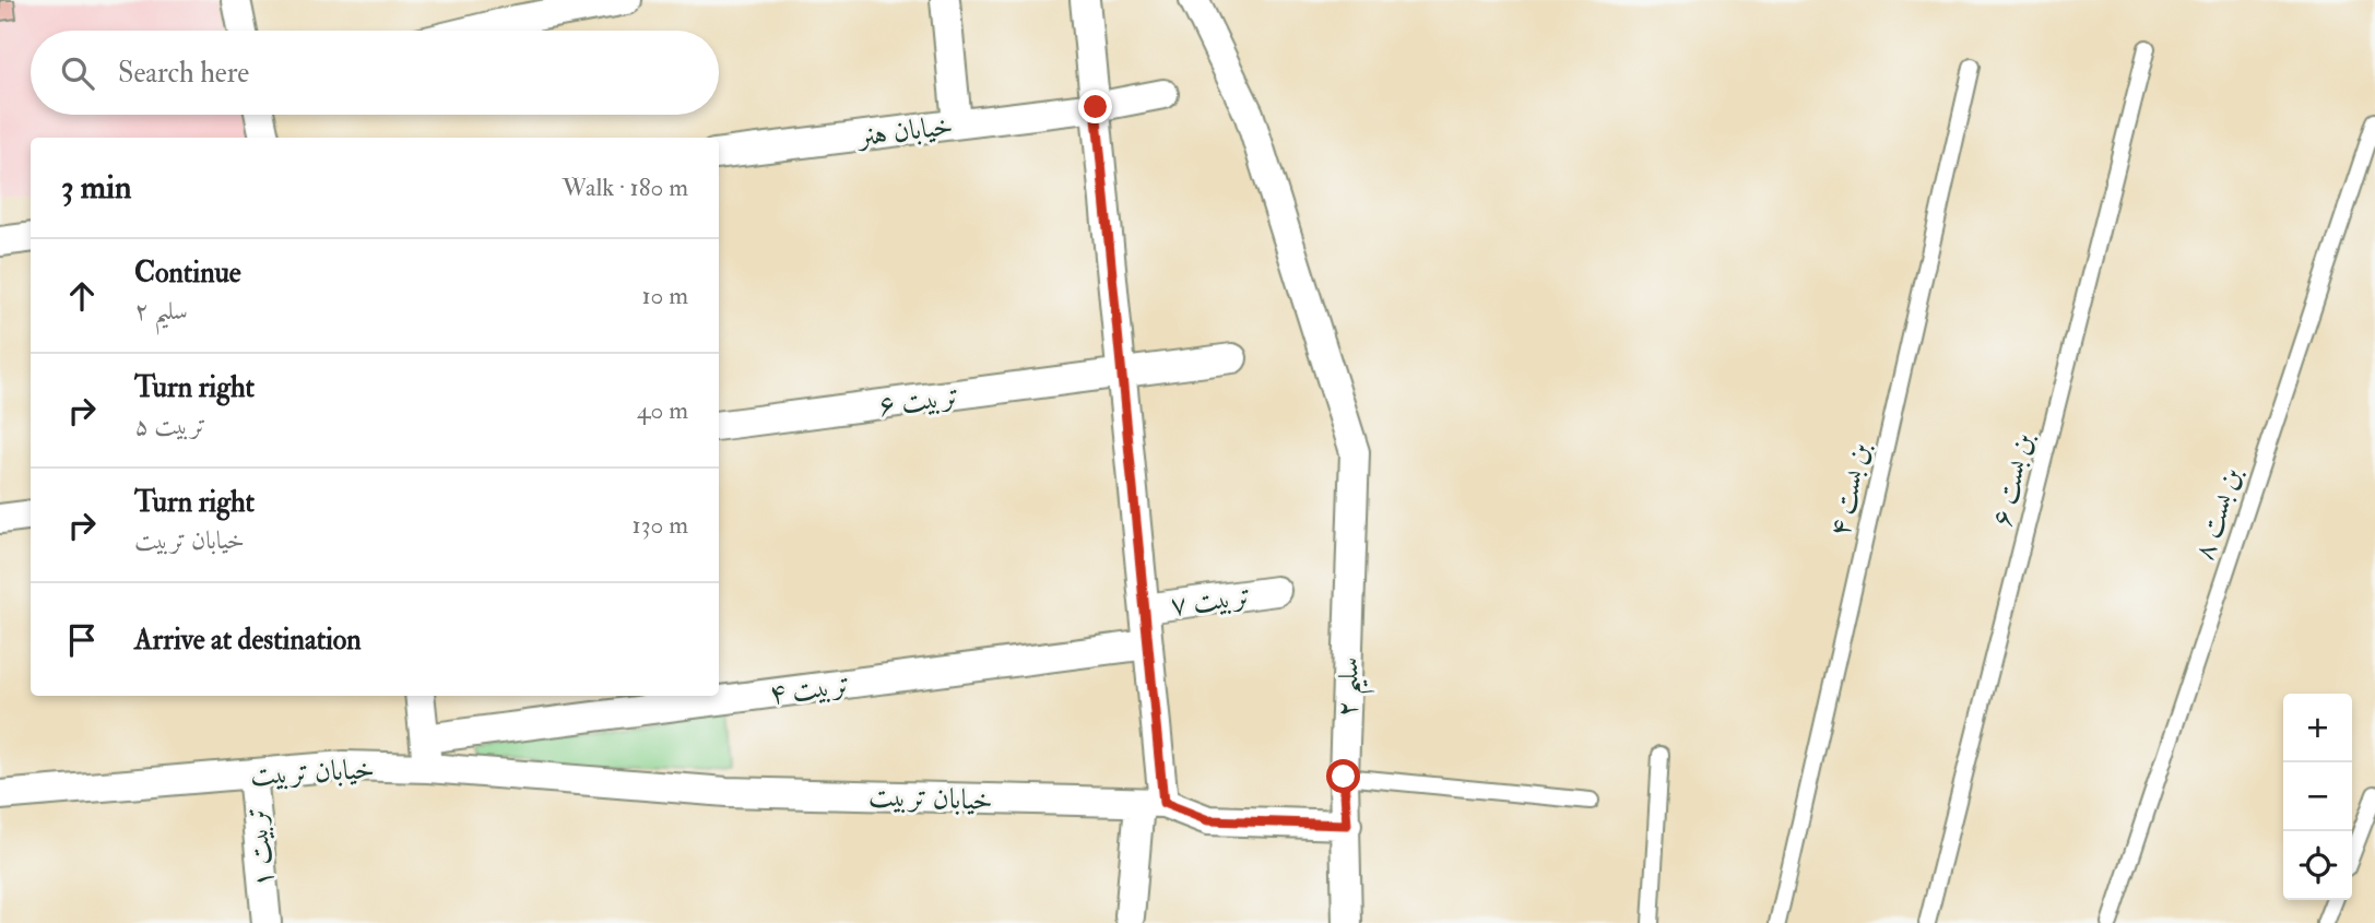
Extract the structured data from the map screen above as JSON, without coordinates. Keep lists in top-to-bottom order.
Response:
{
  "streets": {
    "street": [
      "خیابان هنر",
      "تربیت ۶",
      "تربیت ۷",
      "سلیم ۲",
      "تربیت ۴",
      "خیابان تربیت",
      "تربیت ۱"
    ],
    "lane": ["بن بست ۶", "بن بست ۴", "بن بست ۸"]
  },
  "crossings": [
    ["سلیم ۲", "خیابان تربیت"],
    ["خیابان تربیت", "تربیت ۱"]
  ],
  "page": {
    "search": "Search here",
    "heading": ["3 min", "Walk · 180 m"],
    "list": [
      ["Continue", "سلیم ۲", "10 m"],
      ["Turn right", "تربیت ۵", "40 m"],
      ["Turn right", "خیابان تربیت", "130 m"],
      "Arrive at destination"
    ],
    "map_buttons": ["+", "−"]
  }
}
